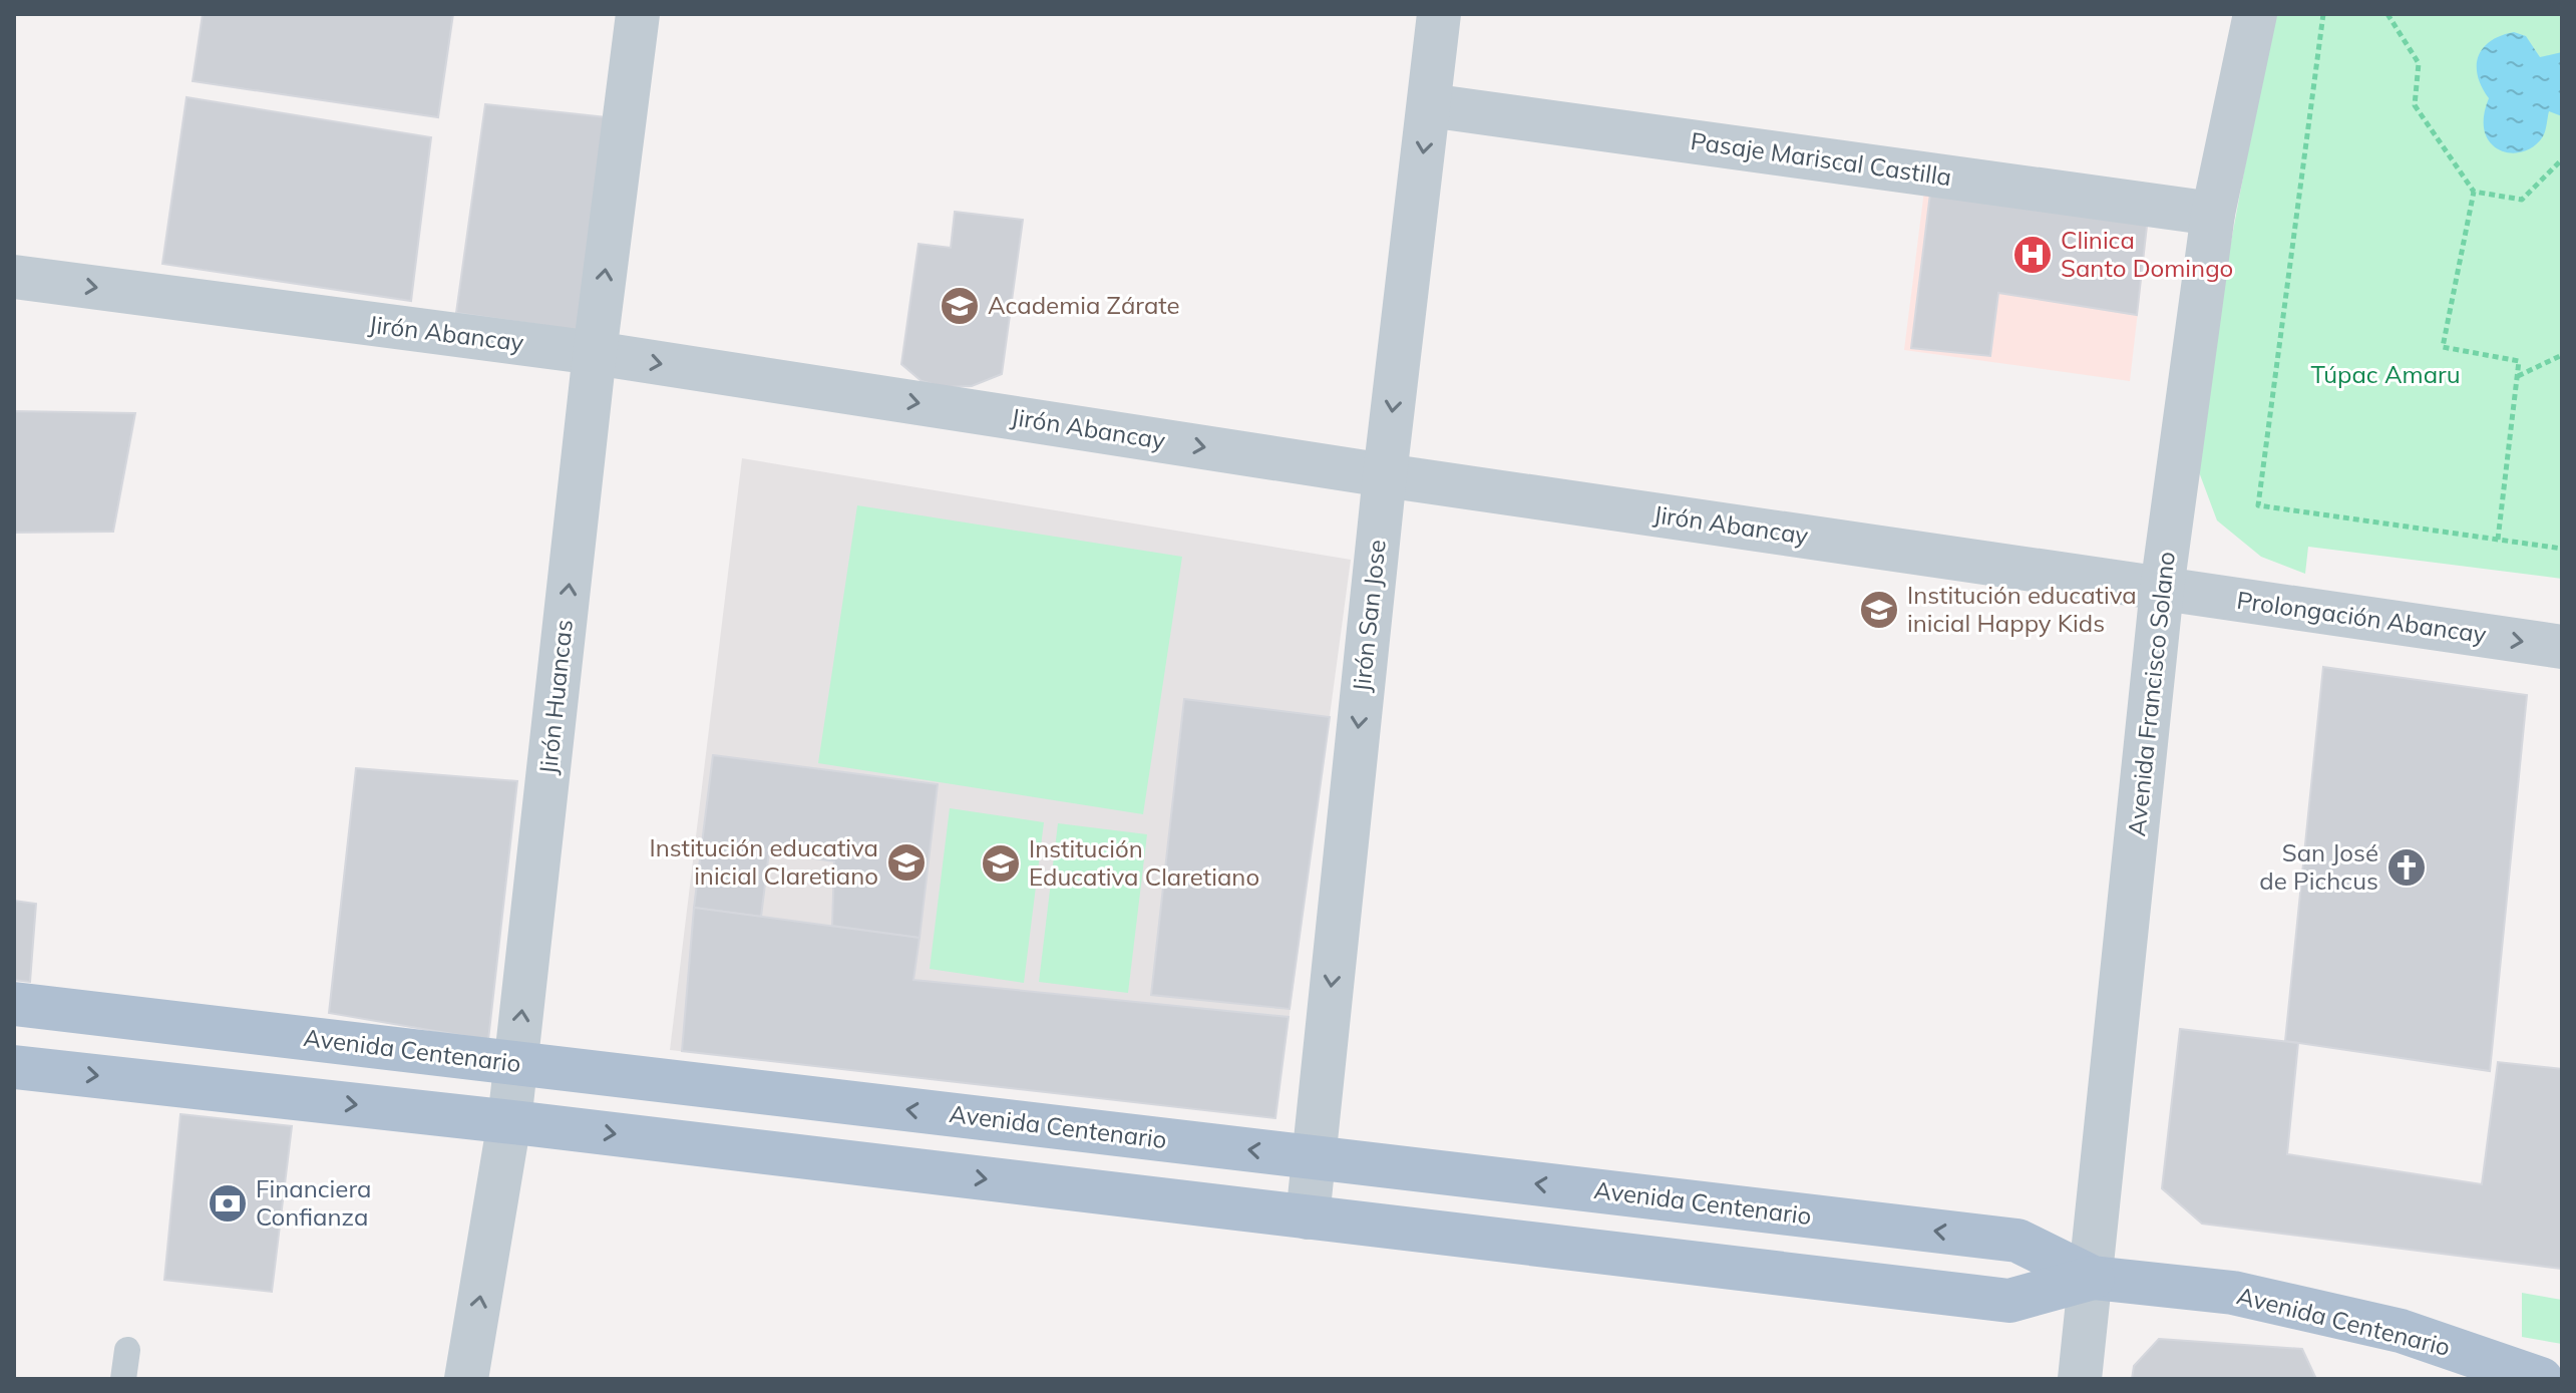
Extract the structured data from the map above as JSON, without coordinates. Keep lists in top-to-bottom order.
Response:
{
  "streets": {
    "main road": ["Avenida Centenario"],
    "street": [
      "Pasaje Mariscal Castilla",
      "Jirón Abancay",
      "Jirón San Jose",
      "Prolongación Abancay",
      "Avenida Francisco Solano",
      "Jirón Huancas"
    ]
  },
  "crossings": [
    ["Pasaje Mariscal Castilla", "Jirón San Jose"],
    ["Pasaje Mariscal Castilla", "Avenida Francisco Solano"],
    ["Jirón Abancay", "Jirón San Jose"],
    ["Jirón Abancay", "Prolongación Abancay"],
    ["Jirón Abancay", "Avenida Francisco Solano"],
    ["Jirón Abancay", "Jirón Huancas"],
    ["Jirón San Jose", "Avenida Centenario"],
    ["Prolongación Abancay", "Avenida Francisco Solano"],
    ["Avenida Francisco Solano", "Avenida Centenario"],
    ["Jirón Huancas", "Avenida Centenario"]
  ],
  "one_way": [
    "Jirón Abancay",
    "Jirón San Jose",
    "Prolongación Abancay",
    "Jirón Huancas"
  ],
  "parks": ["Túpac Amaru"],
  "places": {
    "hospital": ["Clinica Santo Domingo"],
    "school or university": [
      "Academia Zárate",
      "Institución educativa inicial Happy Kids",
      "Institución educativa inicial Claretiano",
      "Institución Educativa Claretiano"
    ],
    "church": ["San José de Pichcus"],
    "bank": ["Financiera Confianza"]
  }
}
